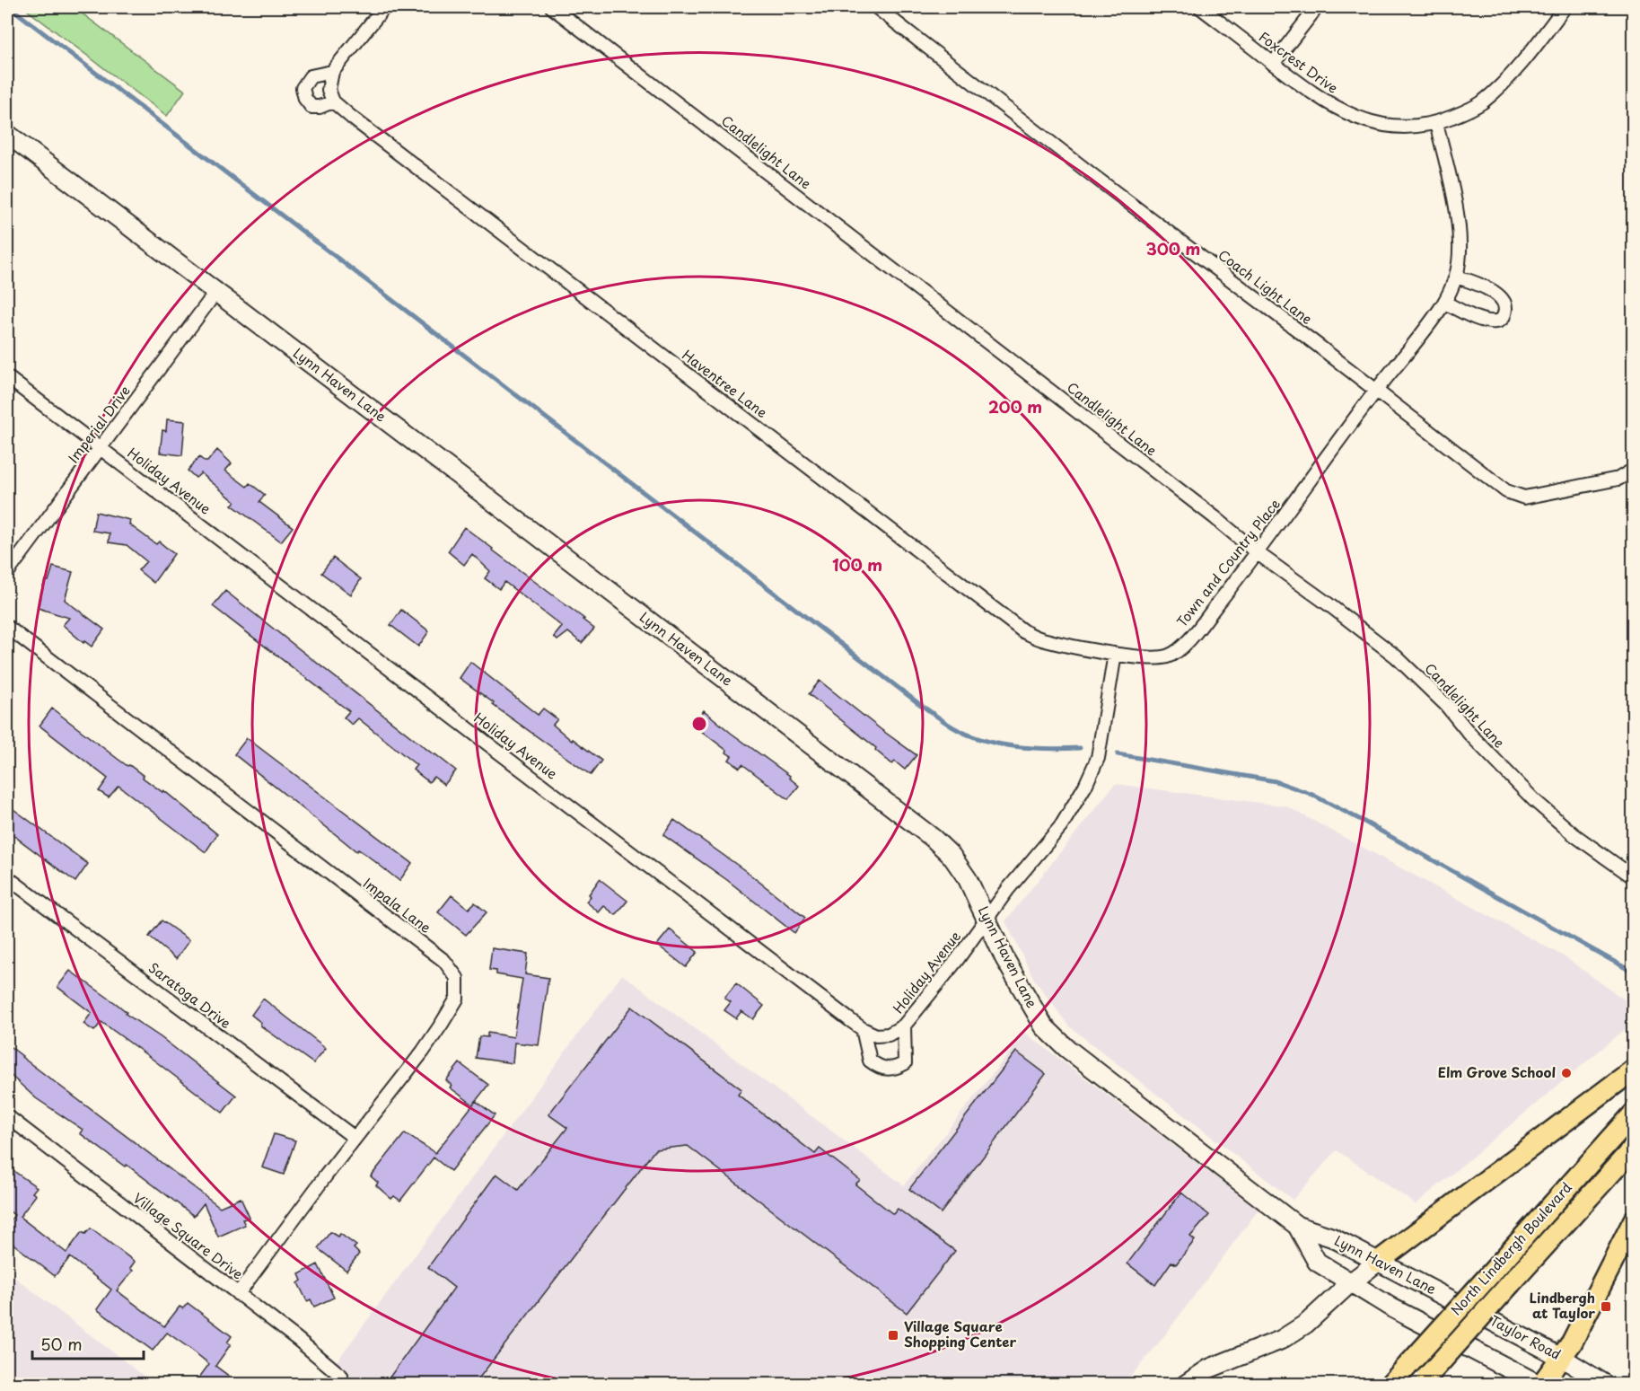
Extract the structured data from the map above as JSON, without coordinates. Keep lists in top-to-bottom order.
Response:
{
  "streets": {
    "main road": ["North Lindbergh Boulevard"],
    "street": [
      "Foxcrest Drive",
      "Candlelight Lane",
      "Coach Light Lane",
      "Haventree Lane",
      "Lynn Haven Lane",
      "Imperial Drive",
      "Holiday Avenue",
      "Town and Country Place",
      "Impala Lane",
      "Saratoga Drive",
      "Village Square Drive",
      "Taylor Road"
    ]
  },
  "crossings": [
    ["Foxcrest Drive", "Town and Country Place"],
    ["Candlelight Lane", "Town and Country Place"],
    ["Coach Light Lane", "Town and Country Place"],
    ["Haventree Lane", "Town and Country Place"],
    ["Lynn Haven Lane", "Imperial Drive"],
    ["Lynn Haven Lane", "Holiday Avenue"],
    ["Lynn Haven Lane", "Taylor Road"],
    ["Imperial Drive", "Holiday Avenue"],
    ["Impala Lane", "Saratoga Drive"],
    ["Impala Lane", "Village Square Drive"]
  ],
  "places": {
    "other": ["Elm Grove School"],
    "transit": ["Lindbergh at Taylor", "Village Square Shopping Center"]
  },
  "scale_bar": "50 m",
  "rings": ["300 m", "200 m", "100 m"]
}
